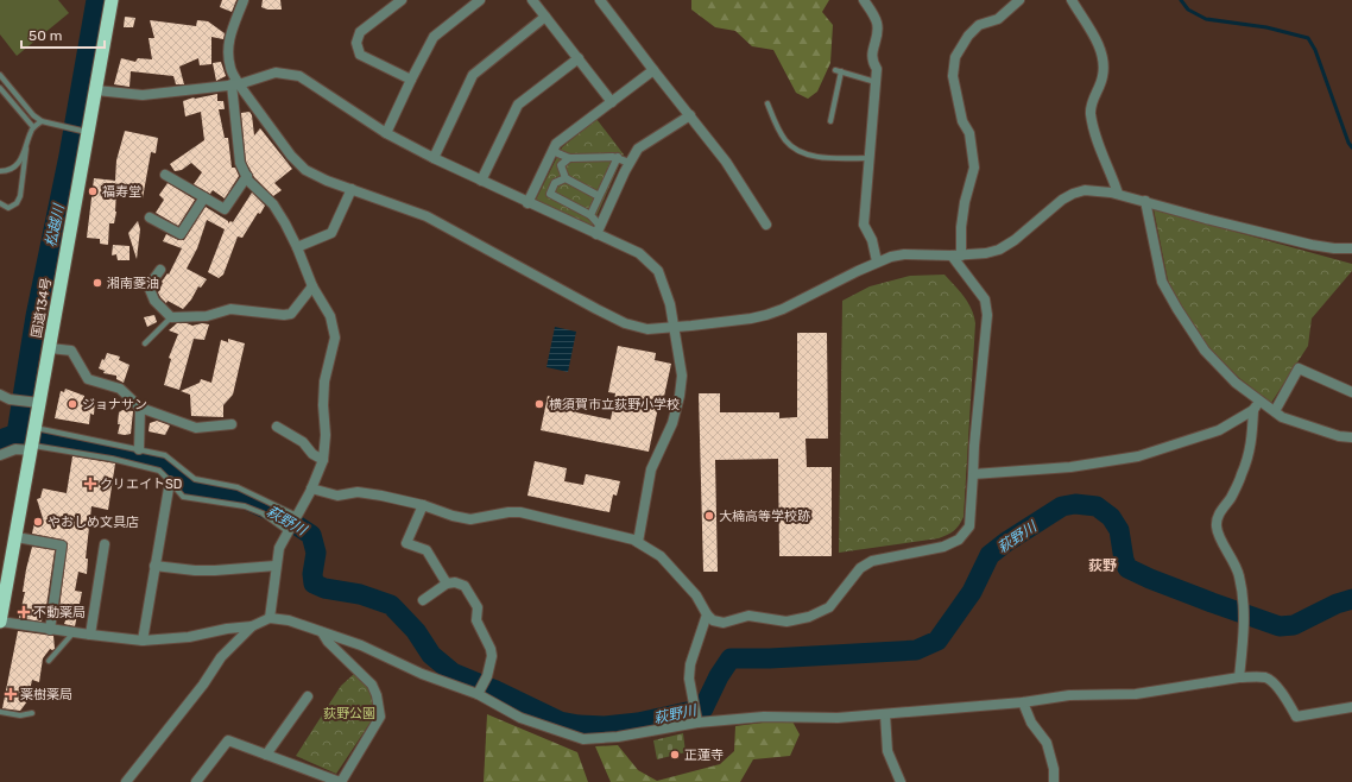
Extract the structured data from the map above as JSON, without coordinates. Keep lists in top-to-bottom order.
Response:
{
  "streets": {
    "highway": ["国道134号"]
  },
  "districts": ["荻野"],
  "water": ["松越川", "萩野川"],
  "parks": ["荻野公園"],
  "places": {
    "other": [
      "福寿堂",
      "湘南菱油",
      "ジョナサン",
      "横須賀市立荻野小学校",
      "大楠高等学校跡",
      "やおしめ文具店",
      "正蓮寺"
    ],
    "health": ["クリエイトSD", "不動薬局", "薬樹薬局"]
  },
  "scale_bar": "50 m"
}
